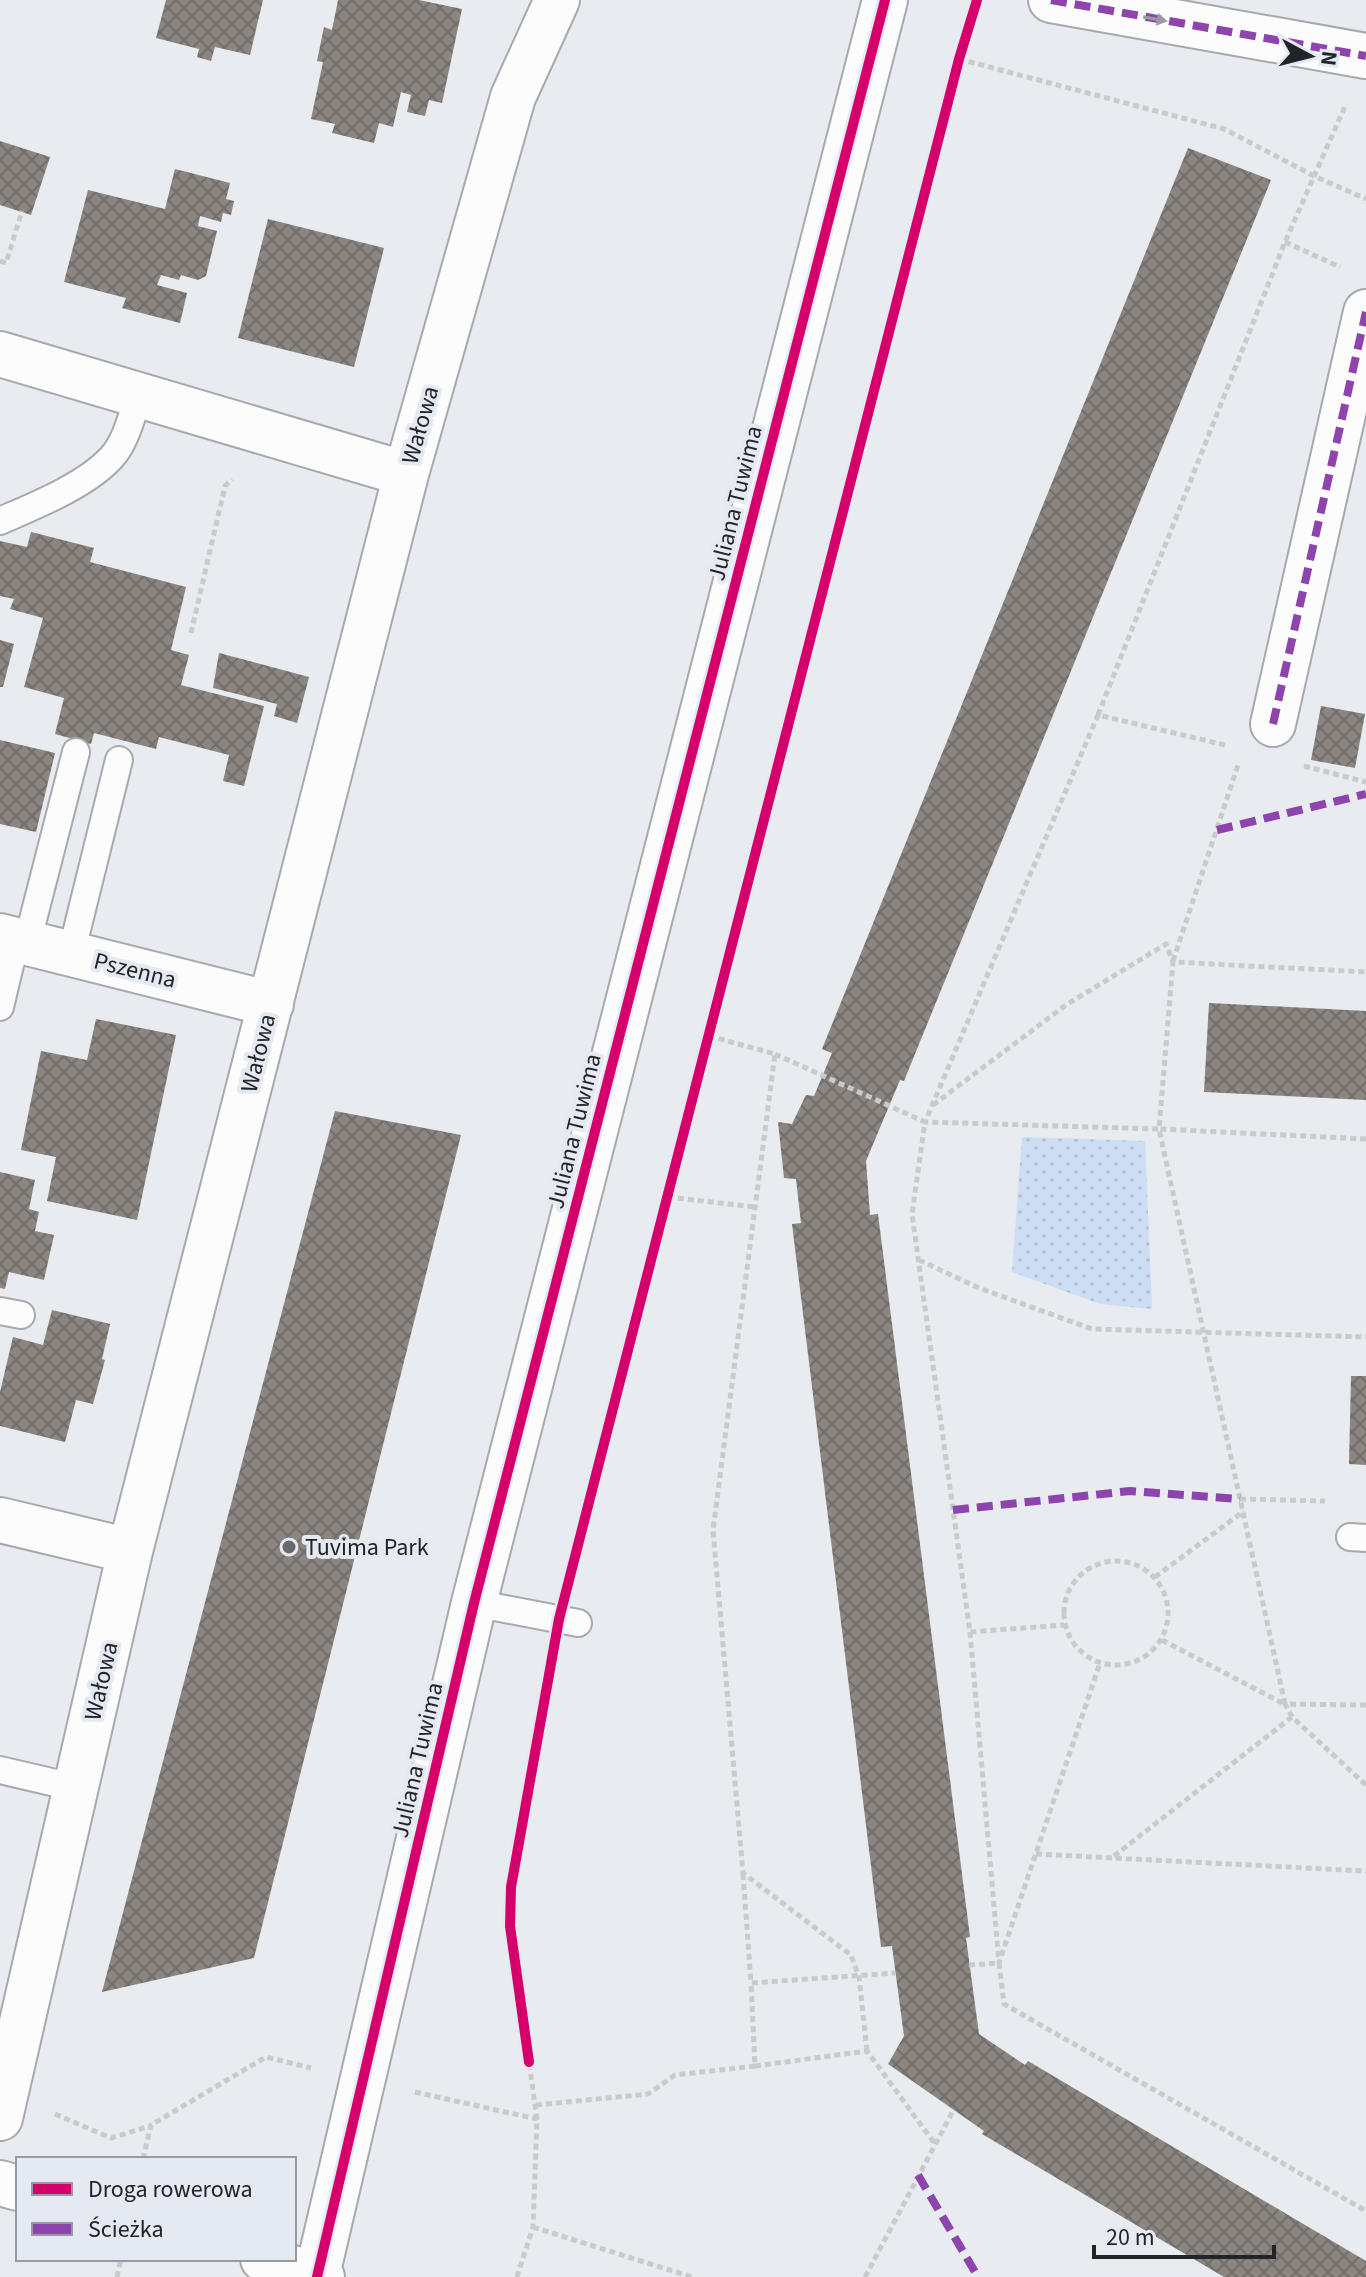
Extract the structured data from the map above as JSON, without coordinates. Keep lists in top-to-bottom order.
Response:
{
  "streets": {
    "street": ["Wałowa", "Juliana Tuwima", "Pszenna"]
  },
  "crossings": [
    ["Wałowa", "Pszenna"]
  ],
  "places": ["Tuvima Park"],
  "legend": ["Droga rowerowa", "Ścieżka"],
  "scale_bar": "20 m",
  "north": "right"
}
